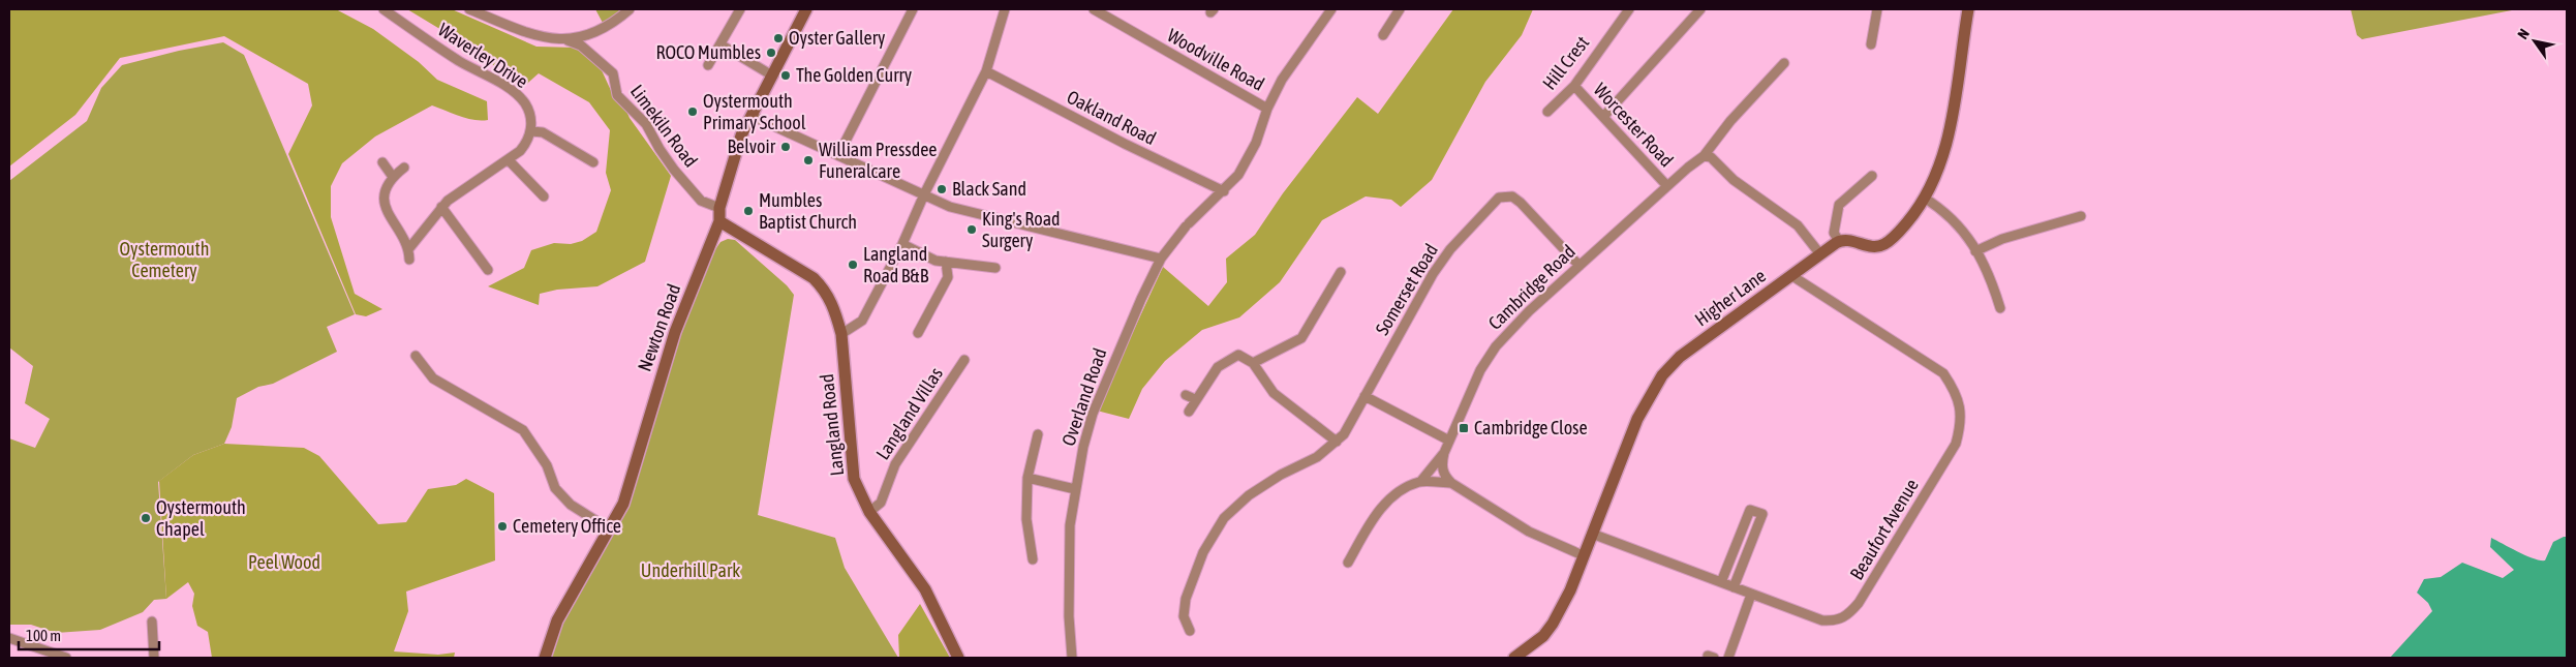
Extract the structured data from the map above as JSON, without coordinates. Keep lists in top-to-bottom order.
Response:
{
  "streets": {
    "street": [
      "Waverley Drive",
      "Woodville Road",
      "Hill Crest",
      "Oakland Road",
      "Worcester Road",
      "Limekiln Road",
      "Cambridge Road",
      "Somerset Road",
      "Higher Lane",
      "Newton Road",
      "Overland Road",
      "Langland Villas",
      "Langland Road",
      "Beaufort Avenue"
    ]
  },
  "crossings": [
    ["Woodville Road", "Overland Road"],
    ["Hill Crest", "Worcester Road"],
    ["Oakland Road", "Overland Road"],
    ["Worcester Road", "Cambridge Road"],
    ["Limekiln Road", "Newton Road"],
    ["Cambridge Road", "Somerset Road"],
    ["Higher Lane", "Beaufort Avenue"],
    ["Newton Road", "Langland Road"],
    ["Langland Villas", "Langland Road"]
  ],
  "parks": ["Oystermouth Cemetery", "Peel Wood", "Underhill Park"],
  "places": {
    "other": [
      "Oyster Gallery",
      "ROCO Mumbles",
      "The Golden Curry",
      "Oystermouth Primary School",
      "Belvoir",
      "William Pressdee Funeralcare",
      "Black Sand",
      "Mumbles Baptist Church",
      "King's Road Surgery",
      "Langland Road B&B",
      "Oystermouth Chapel",
      "Cemetery Office"
    ],
    "transit": ["Cambridge Close"]
  },
  "scale_bar": "100 m",
  "north": "top left"
}
